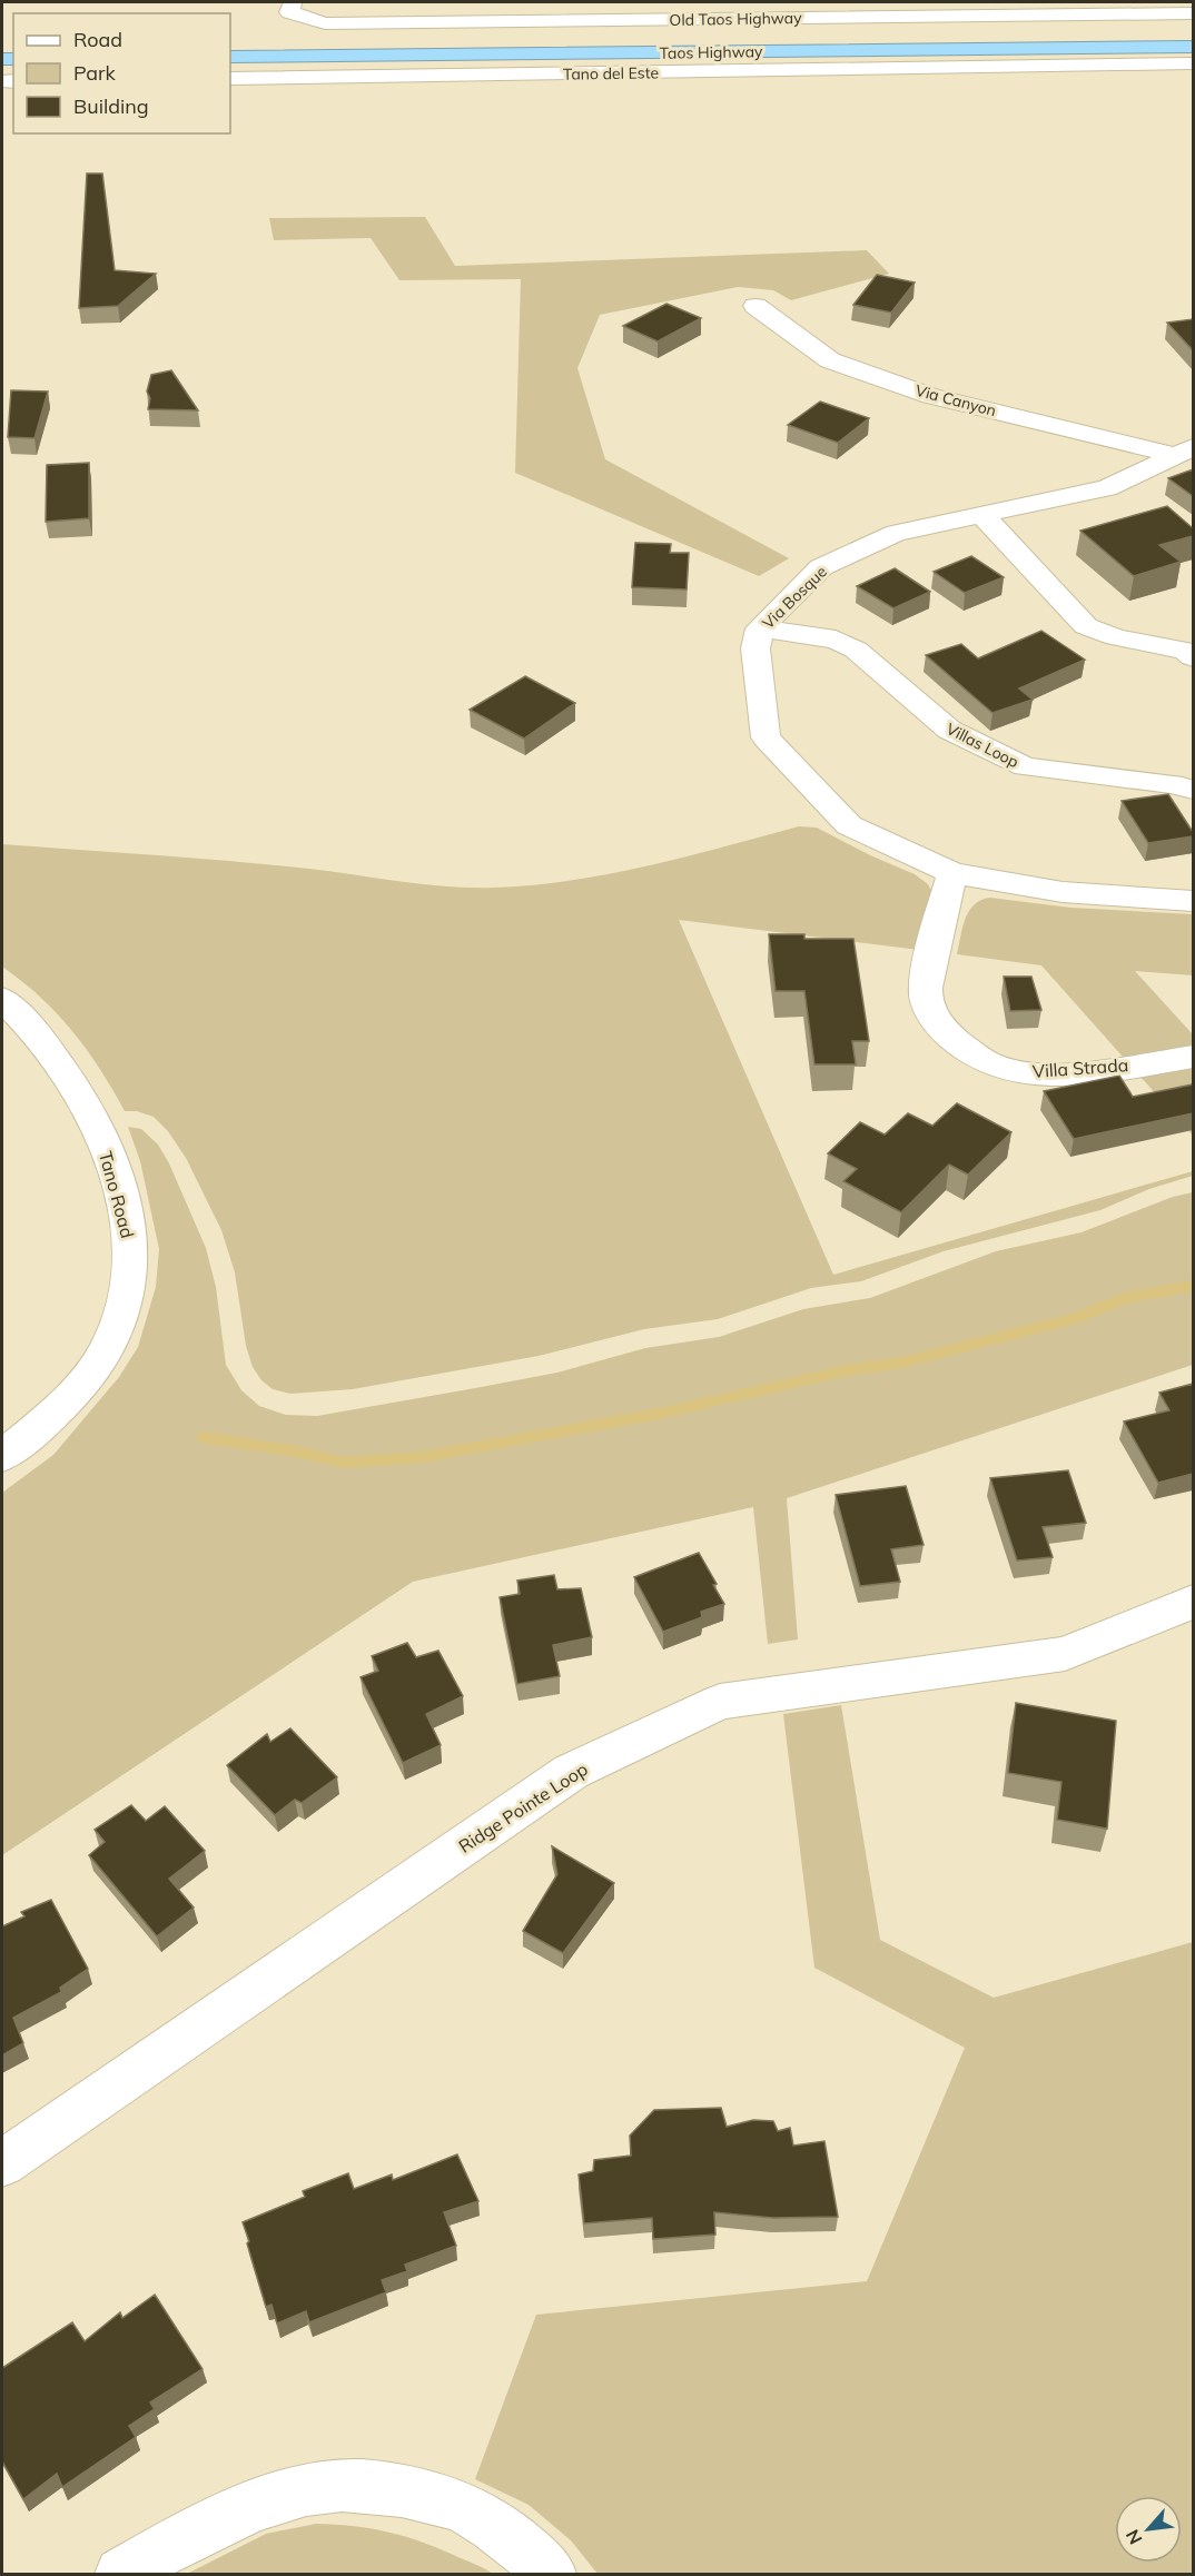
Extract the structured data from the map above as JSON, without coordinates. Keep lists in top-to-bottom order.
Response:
{
  "streets": {
    "highway": ["Taos Highway"],
    "street": [
      "Old Taos Highway",
      "Tano del Este",
      "Via Canyon",
      "Via Bosque",
      "Villas Loop",
      "Villa Strada",
      "Tano Road",
      "Ridge Pointe Loop"
    ]
  },
  "crossings": [
    ["Via Canyon", "Via Bosque"],
    ["Via Bosque", "Villas Loop"],
    ["Via Bosque", "Villa Strada"]
  ],
  "legend": ["Road", "Park", "Building"],
  "north": "bottom left"
}
